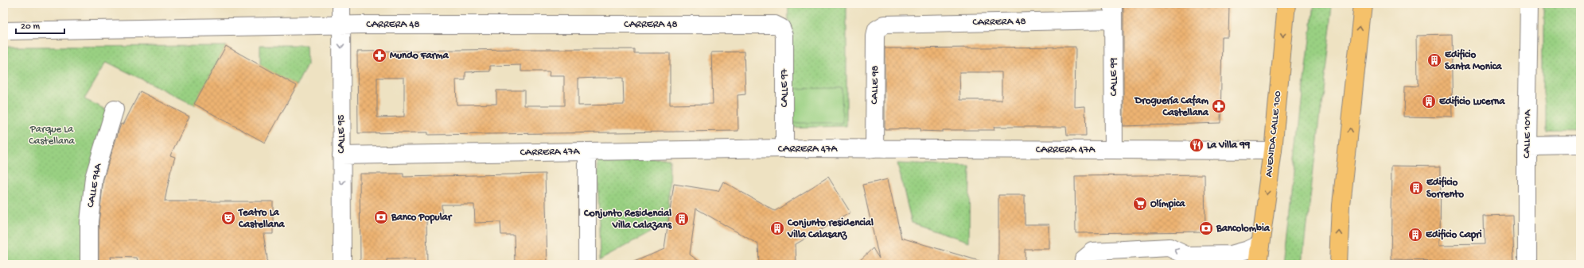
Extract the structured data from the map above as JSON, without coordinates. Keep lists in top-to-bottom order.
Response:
{
  "streets": {
    "main road": ["AVENIDA CALLE 100"],
    "street": [
      "CARRERA 48",
      "CALLE 99",
      "CALLE 98",
      "CALLE 97",
      "CALLE 95",
      "CALLE 101A",
      "CARRERA 47A",
      "CALLE 94A"
    ]
  },
  "crossings": [
    ["CARRERA 48", "CALLE 99"],
    ["CARRERA 48", "CALLE 98"],
    ["CARRERA 48", "CALLE 97"],
    ["CARRERA 48", "CALLE 95"],
    ["CALLE 99", "CARRERA 47A"],
    ["CALLE 98", "CARRERA 47A"],
    ["CALLE 97", "CARRERA 47A"],
    ["CALLE 95", "CARRERA 47A"],
    ["AVENIDA CALLE 100", "CARRERA 47A"]
  ],
  "parks": ["Parque La Castellana"],
  "places": {
    "pharmacy": ["Mundo Farma", "Droguería Cafam Castellana"],
    "building": [
      "Edificio Santa Monica",
      "Edificio Lucerna",
      "Edificio Sorrento",
      "Conjunto Residencial Villa Calazans",
      "Conjunto residencial Villa Calasanz",
      "Edificio Capri"
    ],
    "restaurant": ["La Villa 99"],
    "supermarket": ["Olímpica"],
    "bank": ["Banco Popular", "Bancolombia"],
    "theatre": ["Teatro La Castellana"]
  },
  "scale_bar": "20 m"
}
